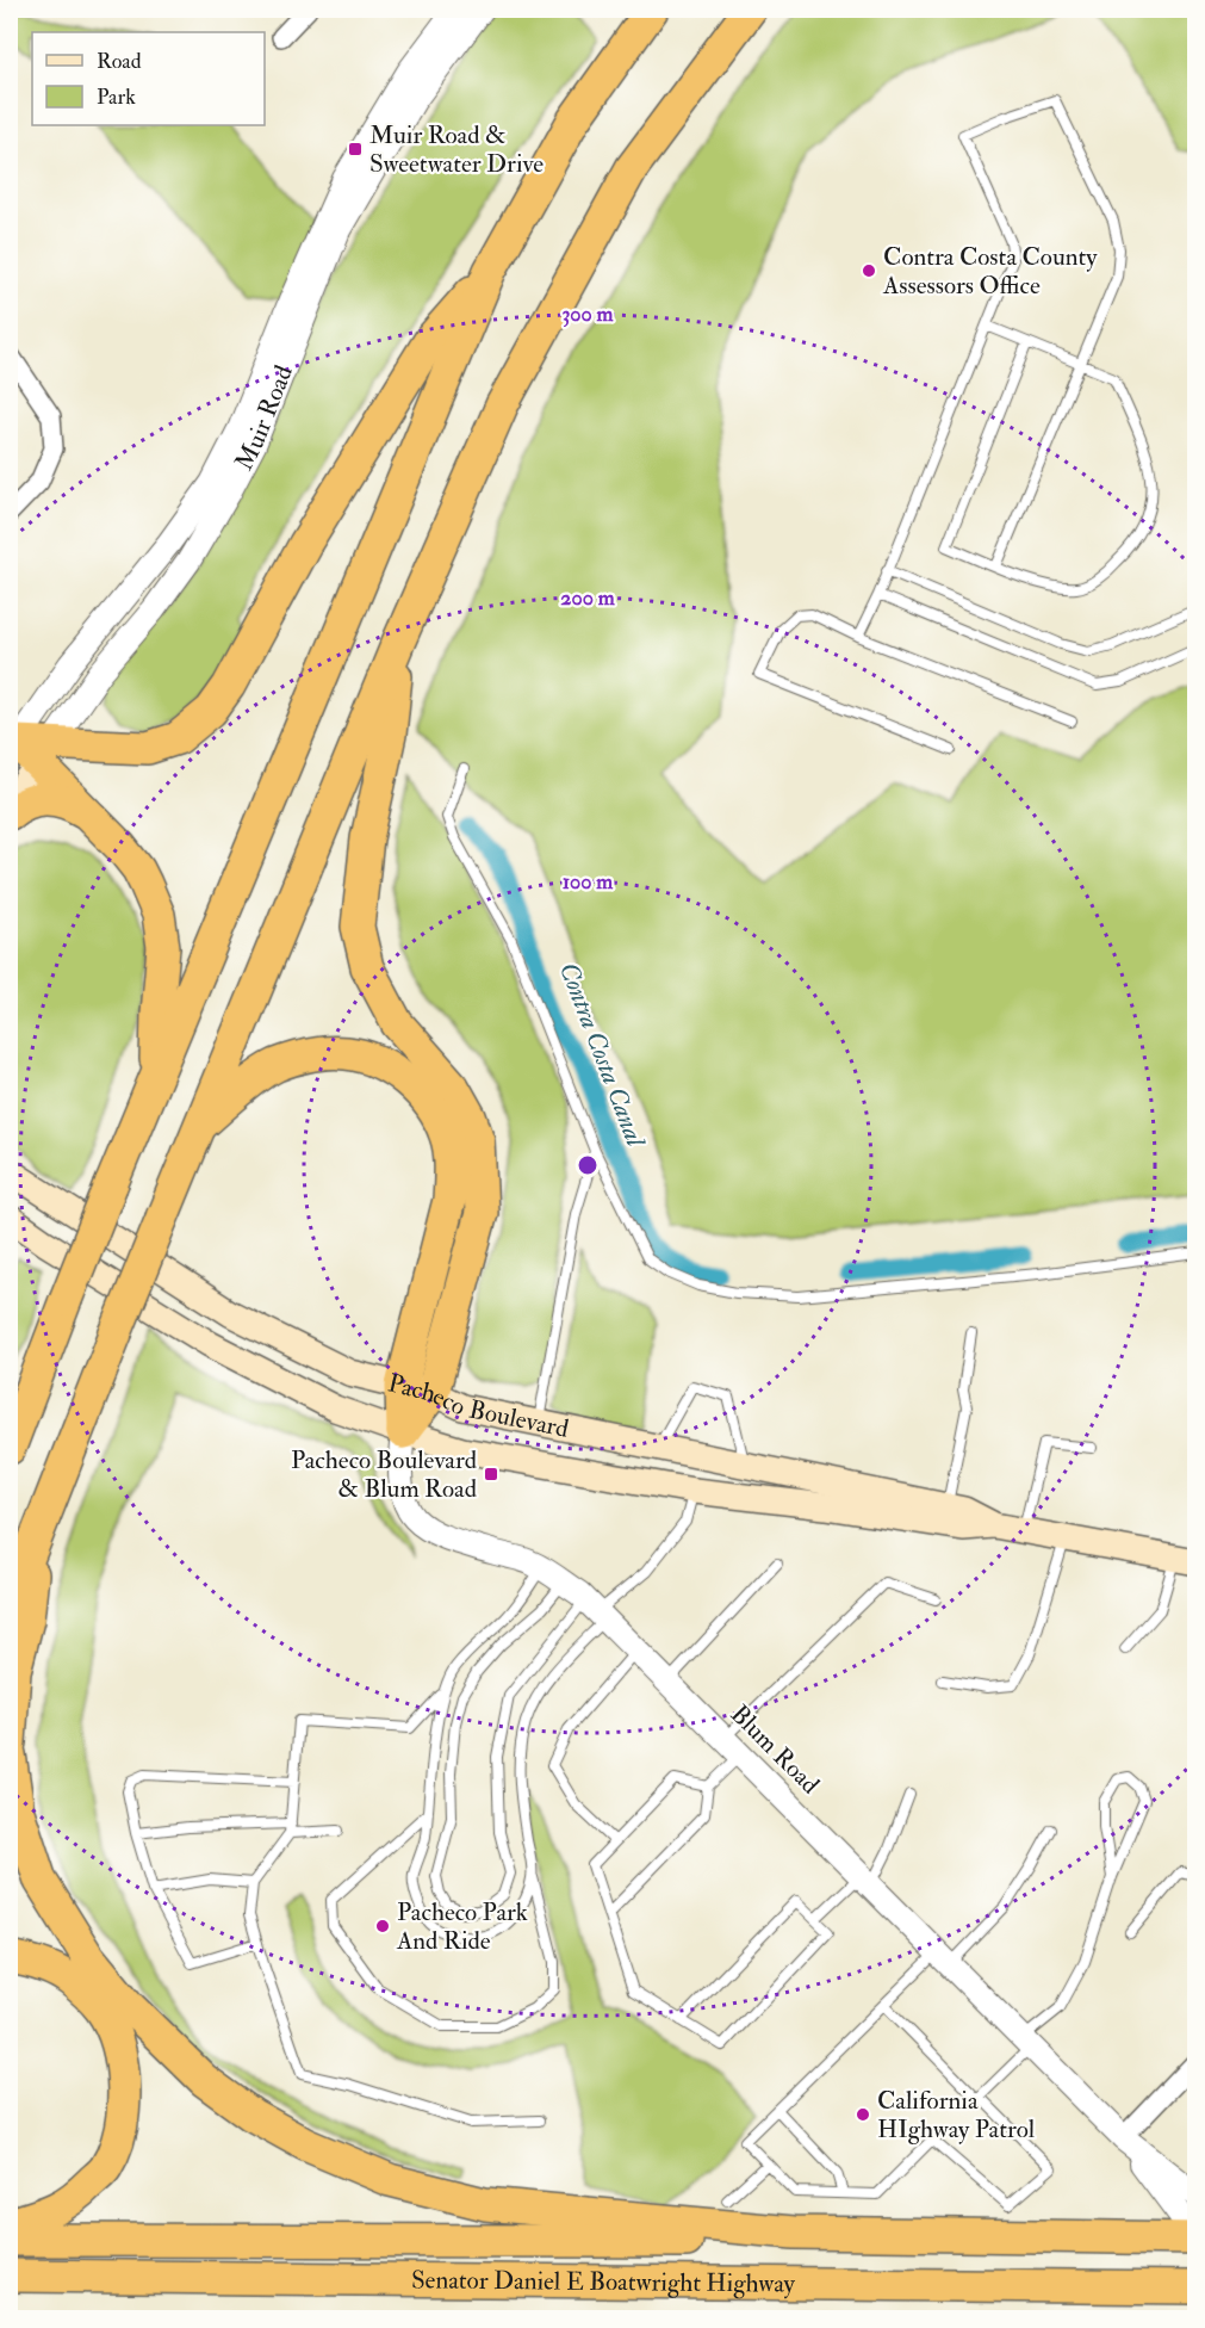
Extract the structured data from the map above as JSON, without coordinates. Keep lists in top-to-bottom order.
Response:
{
  "streets": {
    "highway": ["Senator Daniel E Boatwright Highway"],
    "main road": ["Muir Road", "Pacheco Boulevard"],
    "street": ["Blum Road"]
  },
  "crossings": [
    ["Pacheco Boulevard", "Blum Road"]
  ],
  "water": ["Contra Costa Canal"],
  "places": {
    "transit": ["Muir Road & Sweetwater Drive", "Pacheco Boulevard & Blum Road"],
    "other": ["Contra Costa County Assessors Office", "Pacheco Park And Ride", "California HIghway Patrol"]
  },
  "legend": ["Road", "Park"],
  "rings": ["300 m", "200 m", "100 m"]
}
